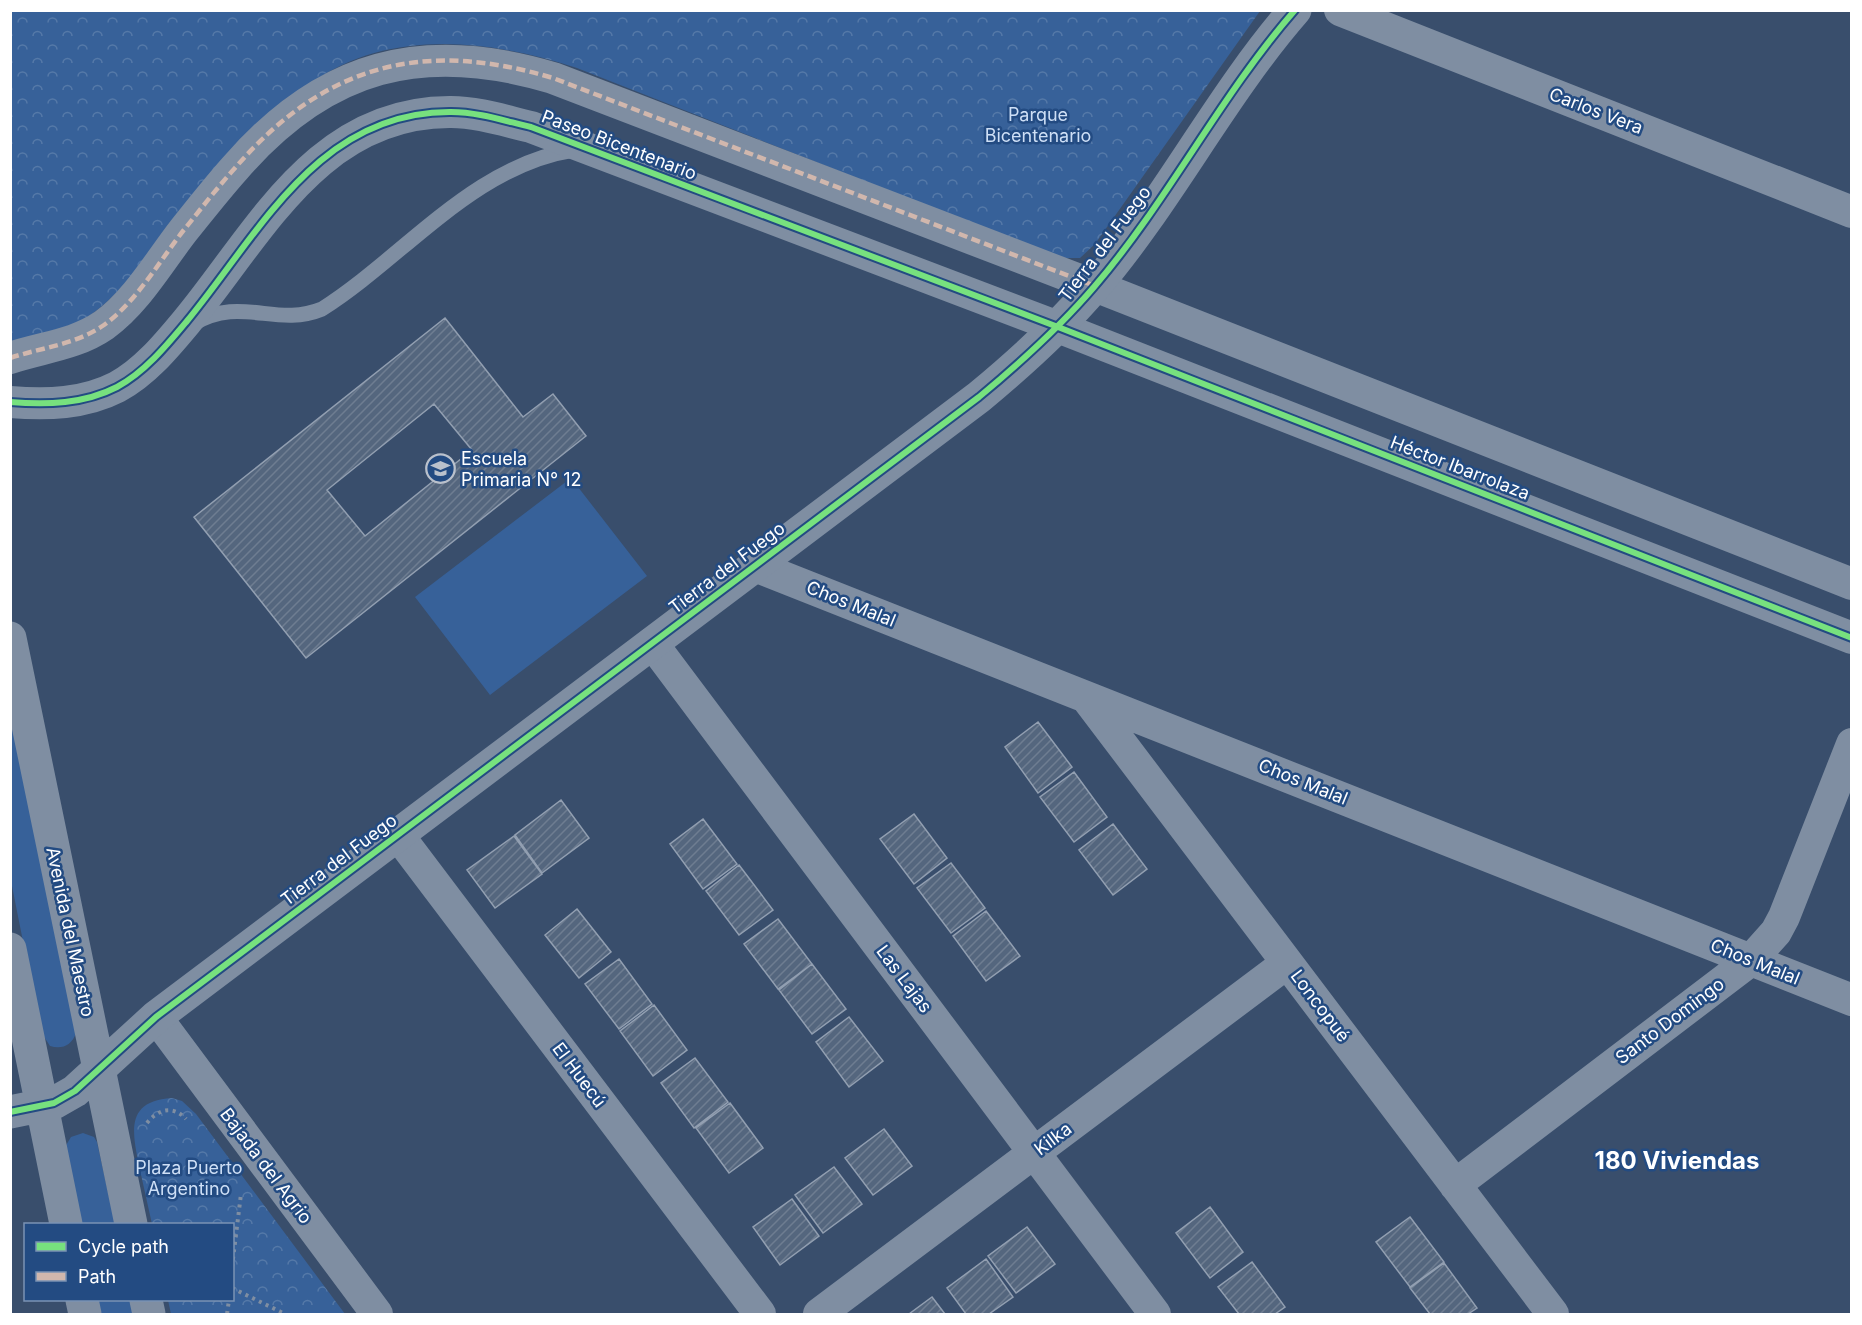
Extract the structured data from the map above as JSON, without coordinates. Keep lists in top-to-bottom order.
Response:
{
  "streets": {
    "street": [
      "Carlos Vera",
      "Paseo Bicentenario",
      "Tierra del Fuego",
      "Héctor Ibarrolaza",
      "Chos Malal",
      "Avenida del Maestro",
      "Las Lajas",
      "Loncopué",
      "Santo Domingo",
      "El Huecú",
      "Kilka",
      "Bajada del Agrio"
    ]
  },
  "crossings": [
    ["Paseo Bicentenario", "Tierra del Fuego"],
    ["Paseo Bicentenario", "Héctor Ibarrolaza"],
    ["Tierra del Fuego", "Héctor Ibarrolaza"],
    ["Tierra del Fuego", "Chos Malal"],
    ["Tierra del Fuego", "Avenida del Maestro"],
    ["Tierra del Fuego", "Las Lajas"],
    ["Tierra del Fuego", "El Huecú"],
    ["Tierra del Fuego", "Bajada del Agrio"],
    ["Chos Malal", "Loncopué"],
    ["Chos Malal", "Santo Domingo"],
    ["Las Lajas", "Kilka"],
    ["Loncopué", "Santo Domingo"],
    ["Loncopué", "Kilka"]
  ],
  "districts": ["180 Viviendas"],
  "parks": ["Parque Bicentenario", "Plaza Puerto Argentino"],
  "places": {
    "school or university": ["Escuela Primaria N° 12"]
  },
  "legend": ["Cycle path", "Path"]
}
